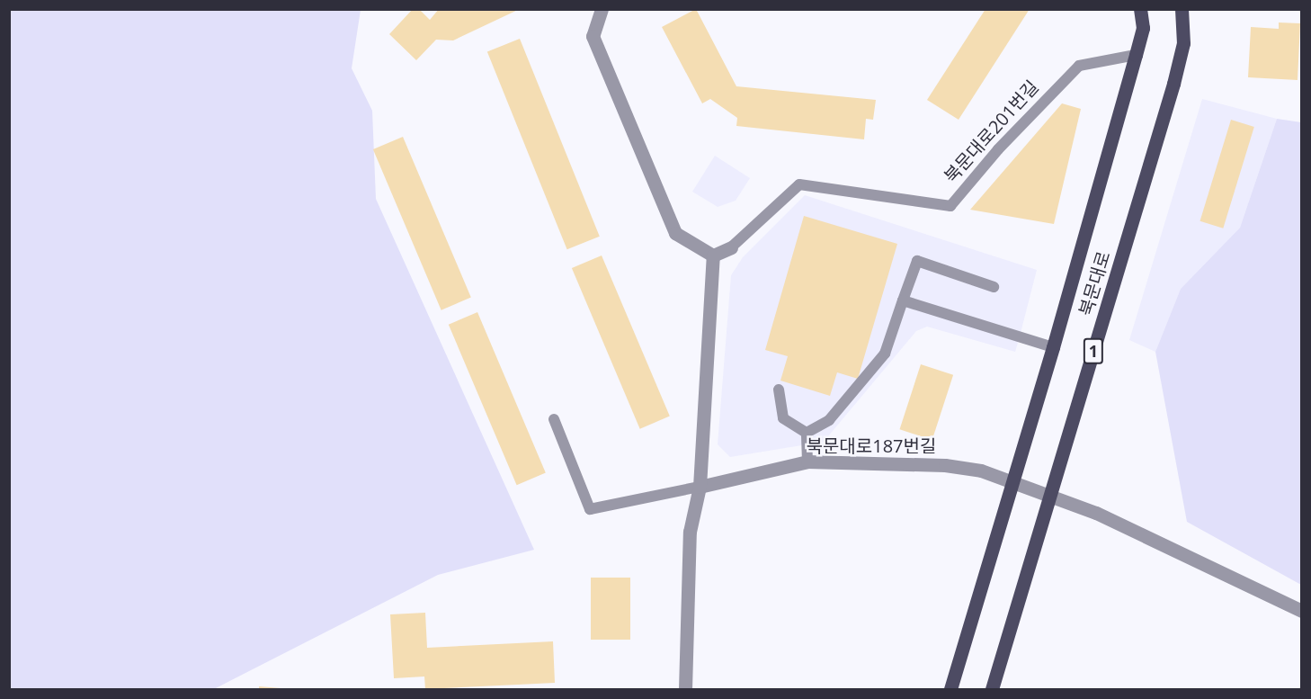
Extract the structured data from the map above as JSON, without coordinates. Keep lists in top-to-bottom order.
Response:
{
  "streets": {
    "main road": ["북문대로", "1"],
    "street": ["북문대로187번길"],
    "lane": ["북문대로201번길"]
  },
  "crossings": [
    ["북문대로201번길", "북문대로"],
    ["북문대로", "북문대로187번길"]
  ]
}
